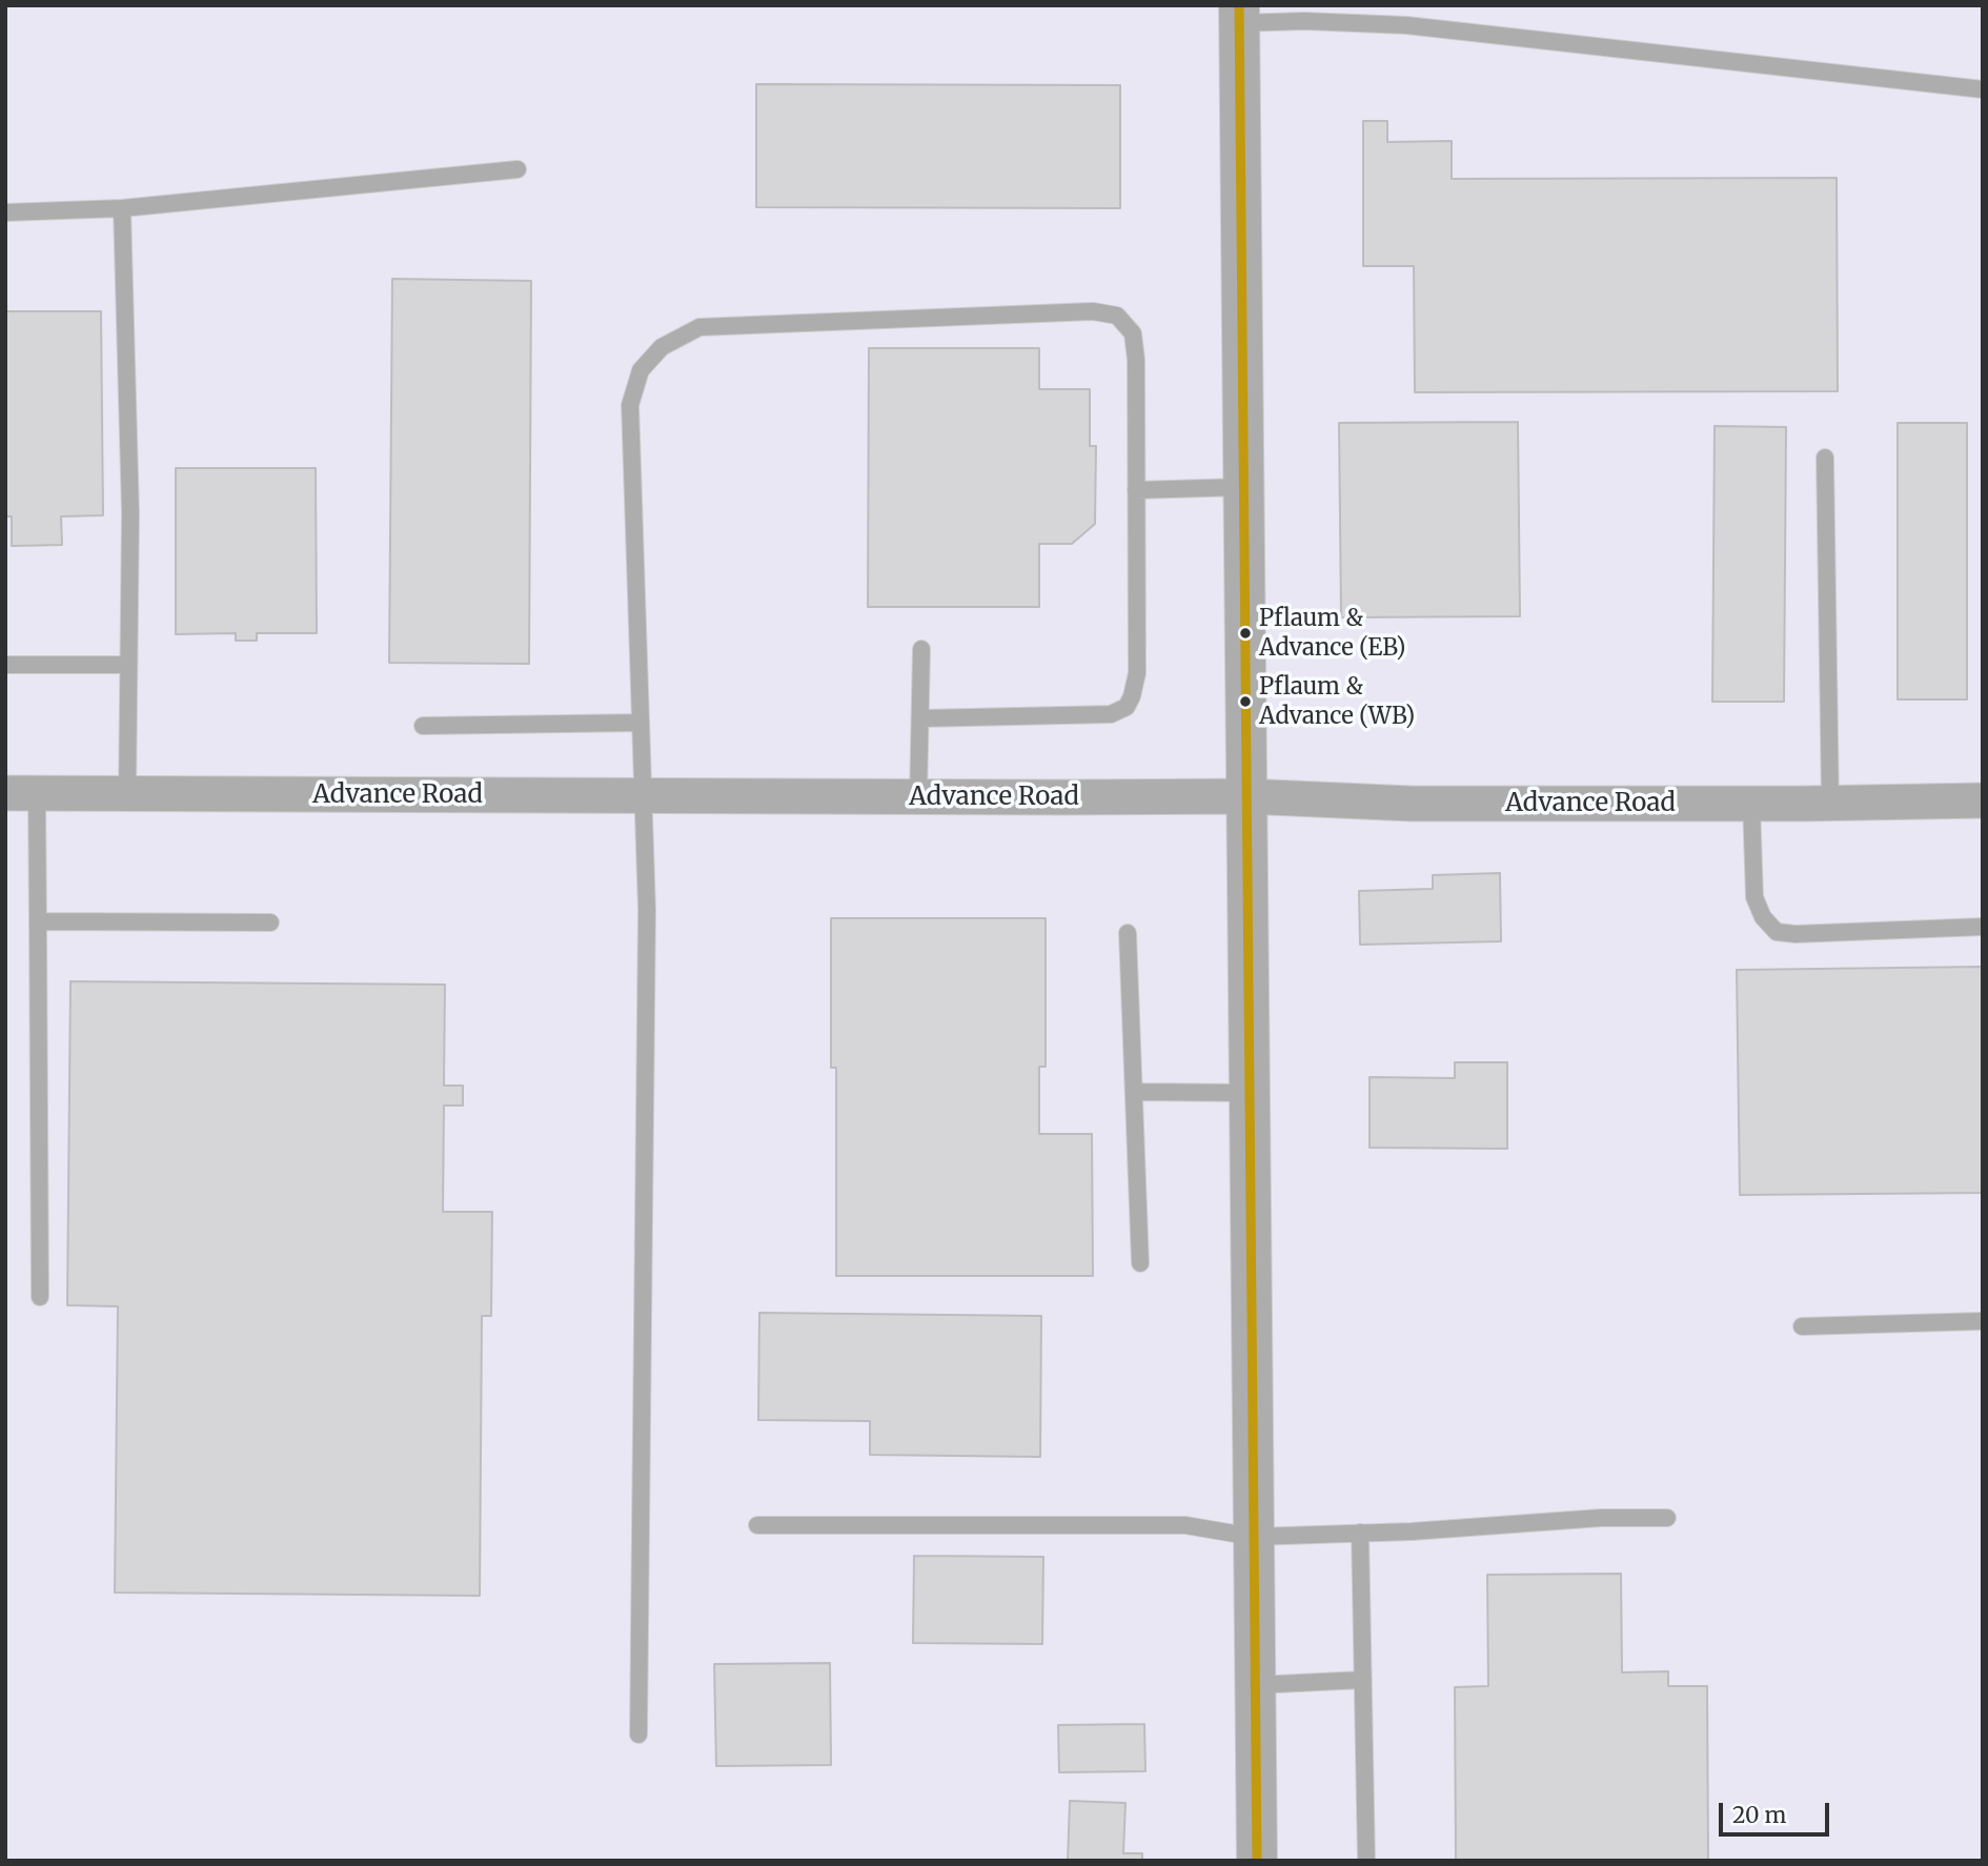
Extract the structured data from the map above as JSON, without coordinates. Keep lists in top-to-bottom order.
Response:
{
  "streets": {
    "street": ["Advance Road"]
  },
  "places": ["Pflaum & Advance (EB)", "Pflaum & Advance (WB)"],
  "scale_bar": "20 m"
}
